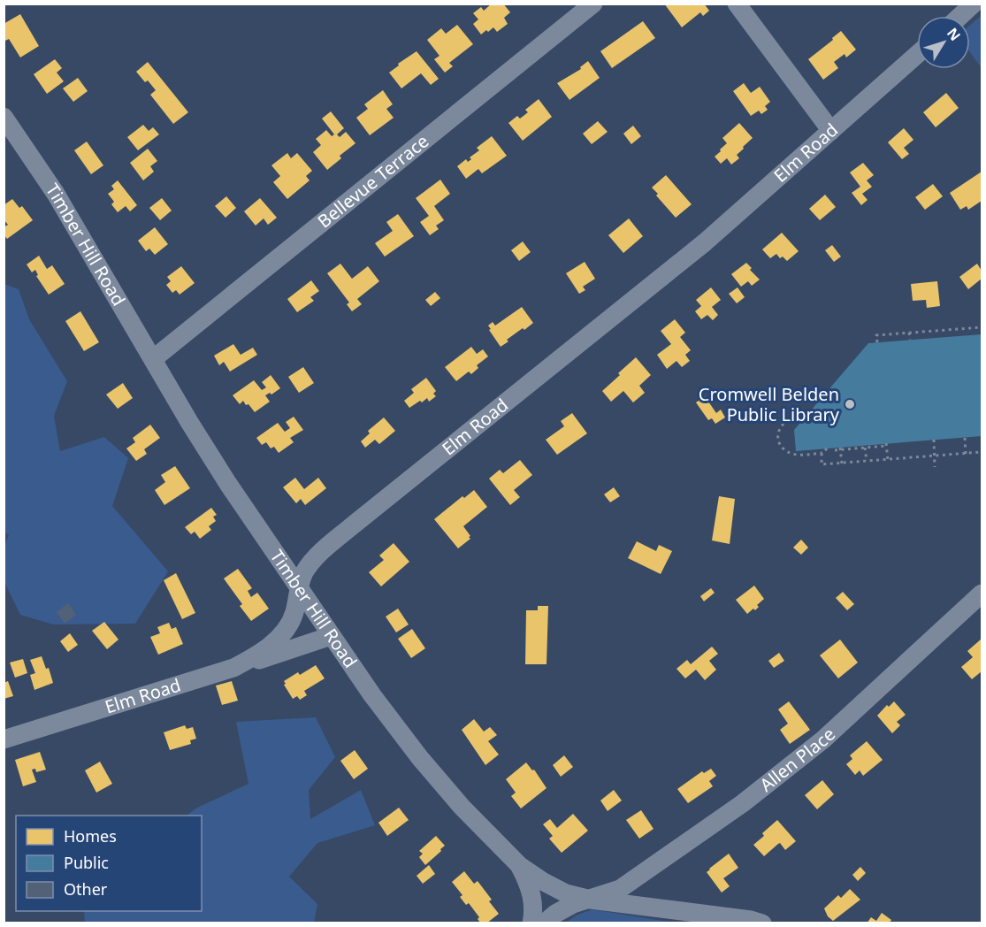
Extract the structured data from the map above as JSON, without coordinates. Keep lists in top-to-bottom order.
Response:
{
  "streets": {
    "street": [
      "Elm Road",
      "Bellevue Terrace",
      "Timber Hill Road",
      "Allen Place"
    ]
  },
  "crossings": [
    ["Elm Road", "Timber Hill Road"],
    ["Bellevue Terrace", "Timber Hill Road"],
    ["Timber Hill Road", "Allen Place"]
  ],
  "places": ["Cromwell Belden Public Library"],
  "legend": ["Homes", "Public", "Other"],
  "north": "top right"
}
